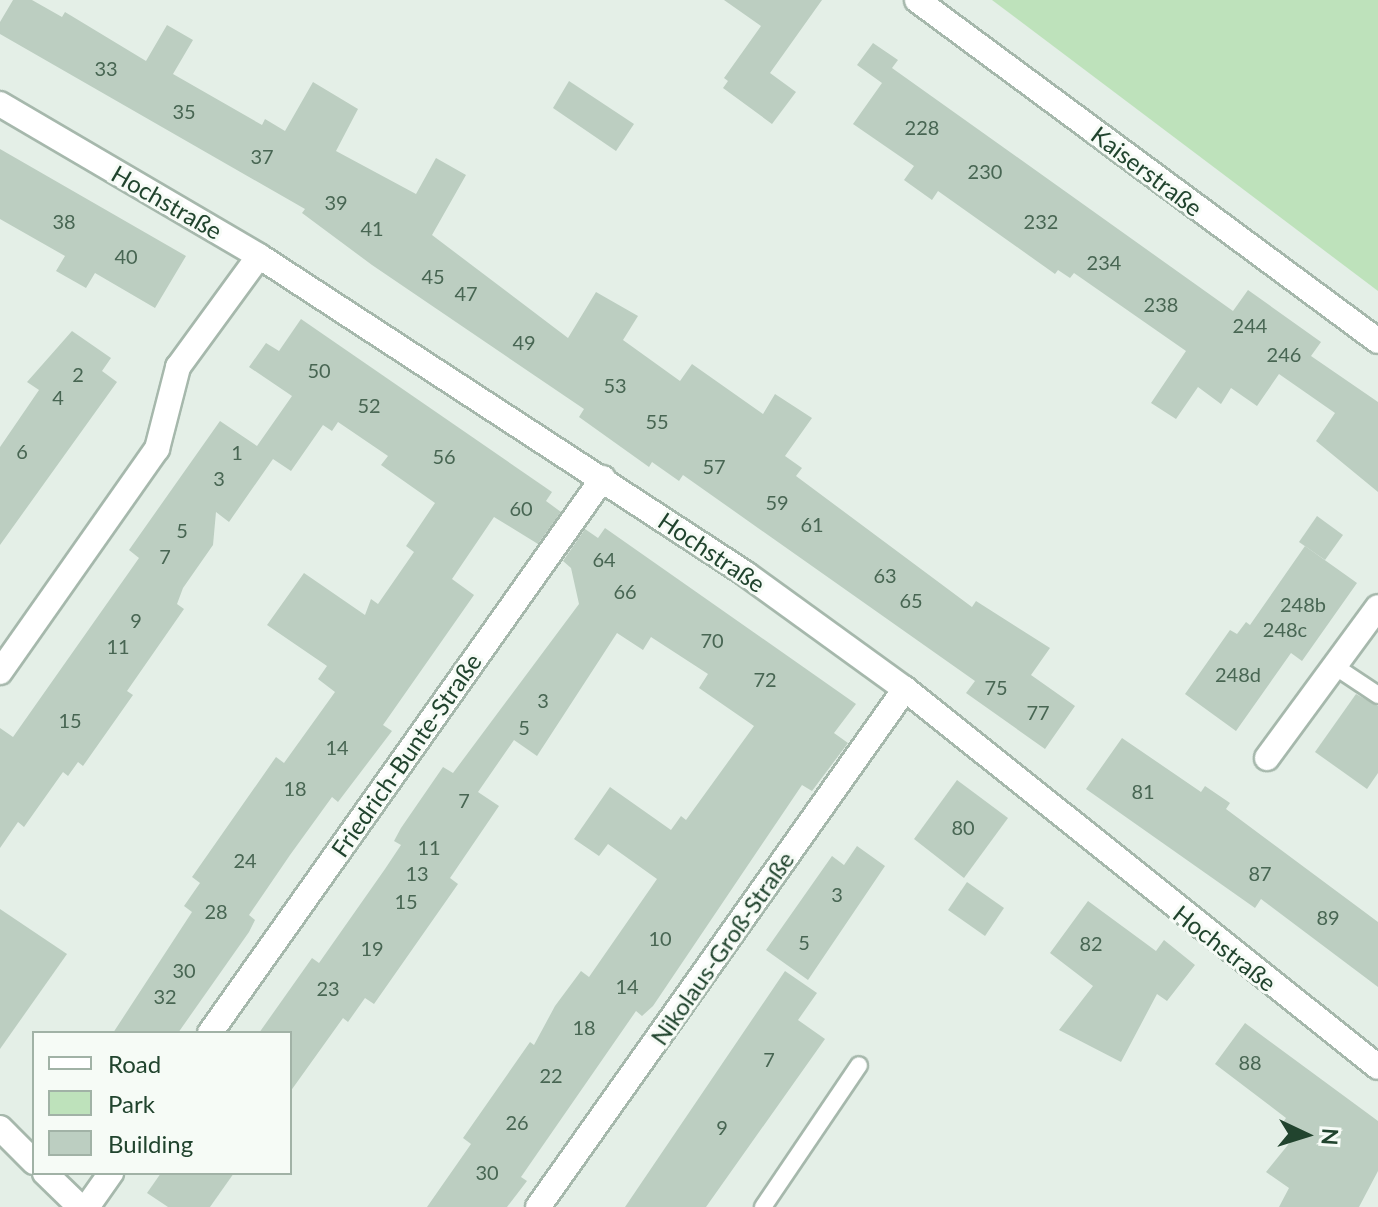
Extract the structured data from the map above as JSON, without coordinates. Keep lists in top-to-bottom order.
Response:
{
  "streets": {
    "street": [
      "Kaiserstraße",
      "Hochstraße",
      "Friedrich-Bunte-Straße",
      "Nikolaus-Groß-Straße"
    ]
  },
  "crossings": [
    ["Hochstraße", "Friedrich-Bunte-Straße"],
    ["Hochstraße", "Nikolaus-Groß-Straße"]
  ],
  "house_numbers": [
    "33",
    "35",
    "228",
    "37",
    "230",
    "39",
    "38",
    "232",
    "41",
    "40",
    "234",
    "45",
    "47",
    "238",
    "244",
    "49",
    "246",
    "50",
    "2",
    "53",
    "4",
    "52",
    "55",
    "6",
    "1",
    "56",
    "57",
    "3",
    "59",
    "60",
    "61",
    "5",
    "7",
    "64",
    "63",
    "66",
    "65",
    "248b",
    "9",
    "248c",
    "70",
    "11",
    "248d",
    "72",
    "75",
    "3",
    "77",
    "15",
    "5",
    "14",
    "18",
    "81",
    "7",
    "80",
    "11",
    "24",
    "13",
    "87",
    "3",
    "15",
    "28",
    "89",
    "10",
    "5",
    "82",
    "19",
    "30",
    "14",
    "23",
    "32",
    "18",
    "7",
    "88",
    "22",
    "26",
    "9",
    "30"
  ],
  "legend": ["Road", "Park", "Building"],
  "north": "right"
}
